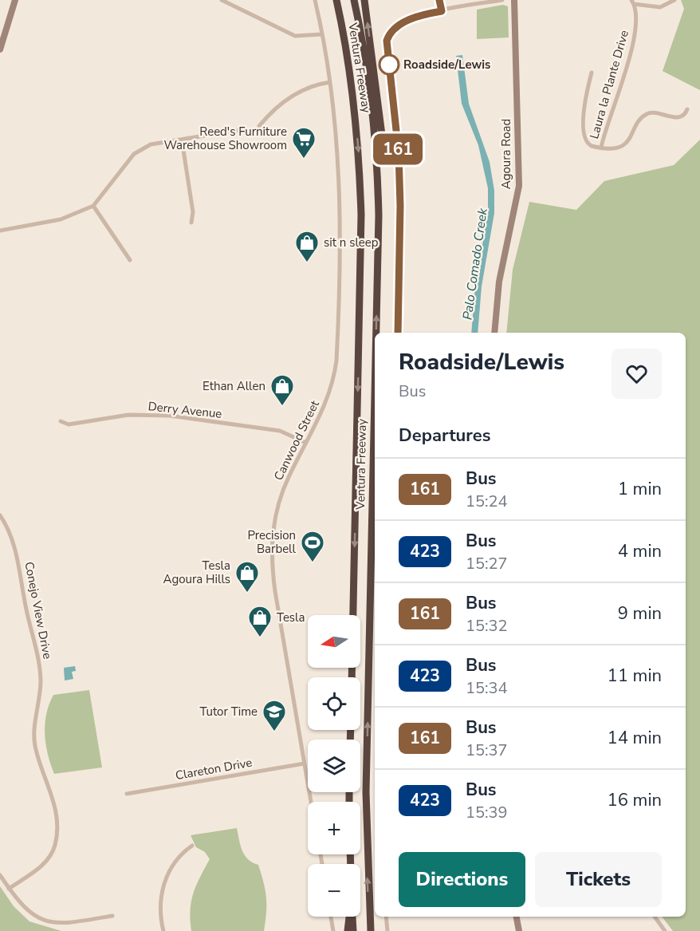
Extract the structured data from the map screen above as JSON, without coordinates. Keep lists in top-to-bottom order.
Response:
{
  "streets": {
    "highway": ["Ventura Freeway"],
    "main road": ["Agoura Road"],
    "street": [
      "Laura la Plante Drive",
      "Derry Avenue",
      "Canwood Street",
      "Conejo View Drive",
      "Clareton Drive"
    ]
  },
  "crossings": [
    ["Derry Avenue", "Canwood Street"],
    ["Canwood Street", "Clareton Drive"]
  ],
  "water": ["Palo Comado Creek"],
  "places": {
    "other": ["Roadside/Lewis"],
    "supermarket": ["Reed's Furniture Warehouse Showroom"],
    "shop": [
      "sit n sleep",
      "Ethan Allen",
      "Tesla Agoura Hills",
      "Tesla"
    ],
    "sports": ["Precision Barbell"],
    "school or university": ["Tutor Time"]
  },
  "lines": ["bus line 161"],
  "north": "left",
  "page": {
    "on_map": "161",
    "heading": [
      ["Roadside/Lewis", "Bus"],
      "Departures"
    ],
    "list": [
      {
        "mark": "161",
        "name": "Bus",
        "note": "15:24",
        "value": "1 min"
      },
      {
        "mark": "423",
        "name": "Bus",
        "note": "15:27",
        "value": "4 min"
      },
      {
        "mark": "161",
        "name": "Bus",
        "note": "15:32",
        "value": "9 min"
      },
      {
        "mark": "423",
        "name": "Bus",
        "note": "15:34",
        "value": "11 min"
      },
      {
        "mark": "161",
        "name": "Bus",
        "note": "15:37",
        "value": "14 min"
      },
      {
        "mark": "423",
        "name": "Bus",
        "note": "15:39",
        "value": "16 min"
      }
    ],
    "map_buttons": ["+", "−"],
    "buttons": ["Directions", "Tickets"]
  }
}
